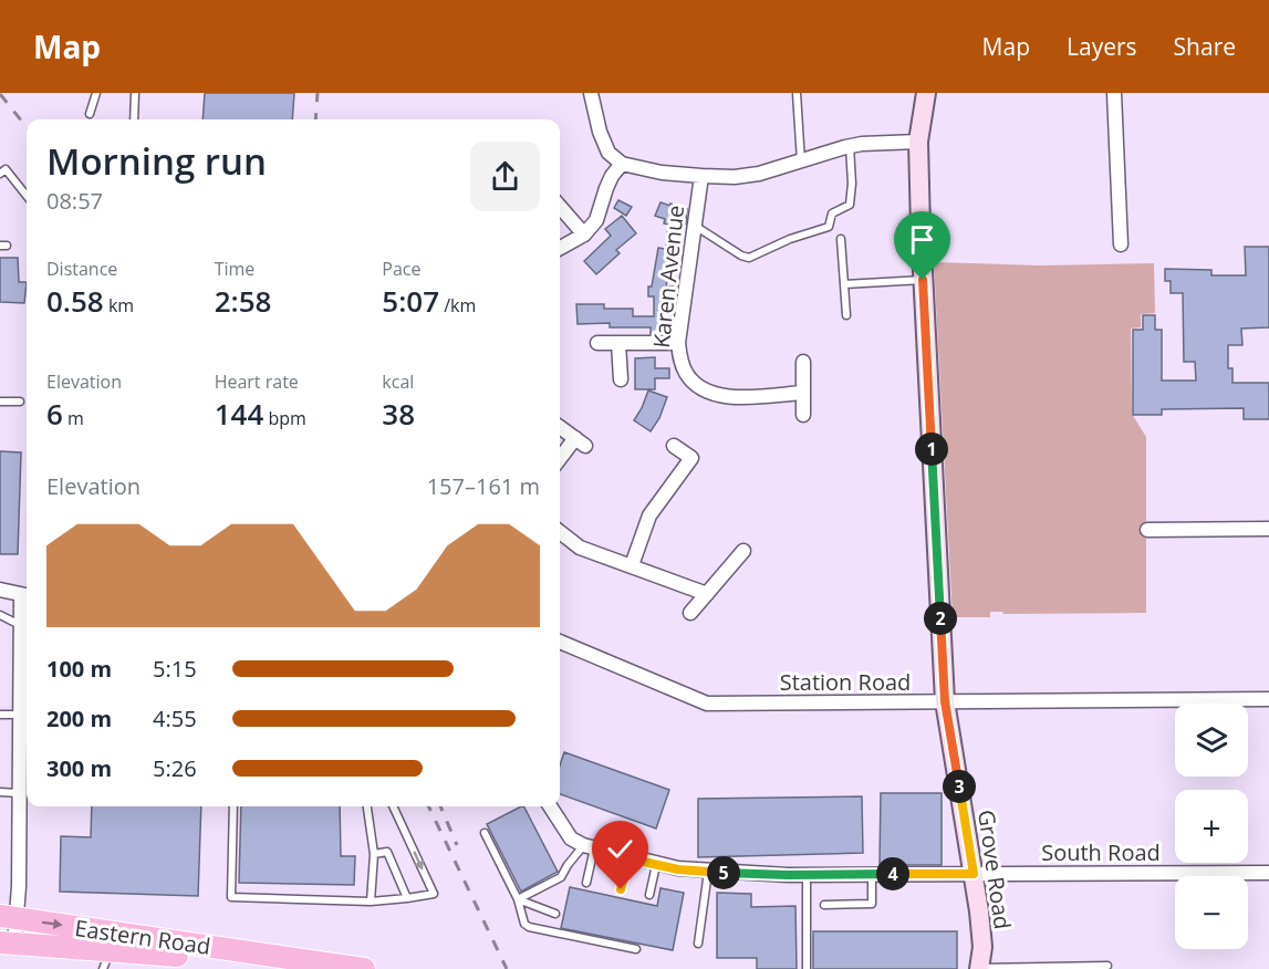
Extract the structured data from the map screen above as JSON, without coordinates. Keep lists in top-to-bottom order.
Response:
{
  "streets": {
    "main road": ["Eastern Road"],
    "street": [
      "Karen Avenue",
      "Station Road",
      "South Road",
      "Grove Road"
    ]
  },
  "crossings": [
    ["Station Road", "Grove Road"],
    ["South Road", "Grove Road"]
  ],
  "page": {
    "header": "Map",
    "nav": ["Map", "Layers", "Share"],
    "heading": ["Morning run", "08:57"],
    "stats": [
      ["Distance", "0.58 km"],
      ["Time", "2:58"],
      ["Pace", "5:07 /km"],
      ["Elevation", "6 m"],
      ["Heart rate", "144 bpm"],
      ["kcal", "38"]
    ],
    "pins": [
      "1",
      "2",
      "3",
      "5",
      "4"
    ],
    "chart": ["Elevation", "157–161 m"],
    "list": [
      {
        "name": "100 m",
        "note": "5:15"
      },
      {
        "name": "200 m",
        "note": "4:55"
      },
      {
        "name": "300 m",
        "note": "5:26"
      }
    ],
    "map_buttons": ["+", "−"]
  }
}
